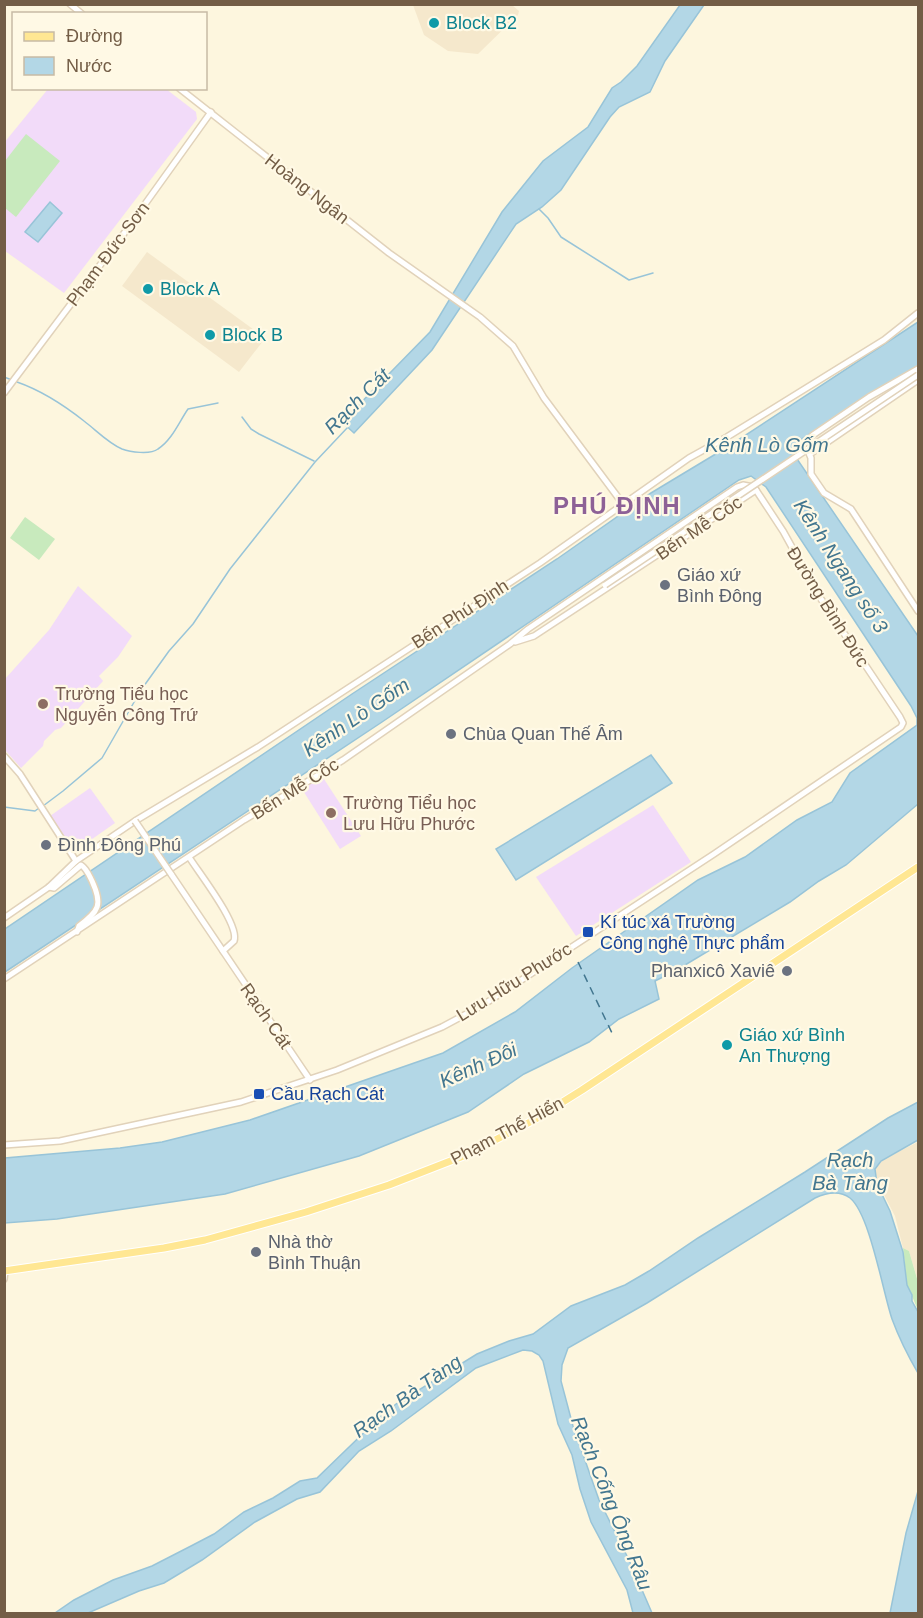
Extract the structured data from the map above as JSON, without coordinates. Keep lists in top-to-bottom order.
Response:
{
  "streets": {
    "main road": ["Phạm Thế Hiển"],
    "street": [
      "Hoàng Ngân",
      "Phạm Đức Sơn",
      "Bến Mễ Cốc",
      "Đường Bình Đức",
      "Bến Phú Định",
      "Lưu Hữu Phước",
      "Rạch Cát"
    ]
  },
  "crossings": [
    ["Hoàng Ngân", "Phạm Đức Sơn"],
    ["Hoàng Ngân", "Bến Phú Định"],
    ["Bến Mễ Cốc", "Đường Bình Đức"],
    ["Bến Mễ Cốc", "Bến Phú Định"],
    ["Đường Bình Đức", "Lưu Hữu Phước"],
    ["Bến Phú Định", "Rạch Cát"],
    ["Lưu Hữu Phước", "Rạch Cát"]
  ],
  "districts": ["PHÚ ĐỊNH"],
  "water": [
    "Rạch Cát",
    "Kênh Lò Gốm",
    "Kênh Ngang số 3",
    "Kênh Đôi",
    "Rạch Bà Tàng",
    "Rạch Cống Ông Râu"
  ],
  "places": {
    "other": [
      "Block B2",
      "Block A",
      "Block B",
      "Giáo xứ Bình Đông",
      "Trường Tiểu học Nguyễn Công Trứ",
      "Chùa Quan Thế Âm",
      "Trường Tiểu học Lưu Hữu Phước",
      "Đình Đông Phú",
      "Phanxicô Xaviê",
      "Giáo xứ Bình An Thượng",
      "Nhà thờ Bình Thuận"
    ],
    "transit": ["Kí túc xá Trường Công nghệ Thực phẩm", "Cầu Rạch Cát"]
  },
  "legend": ["Đường", "Nước"]
}
